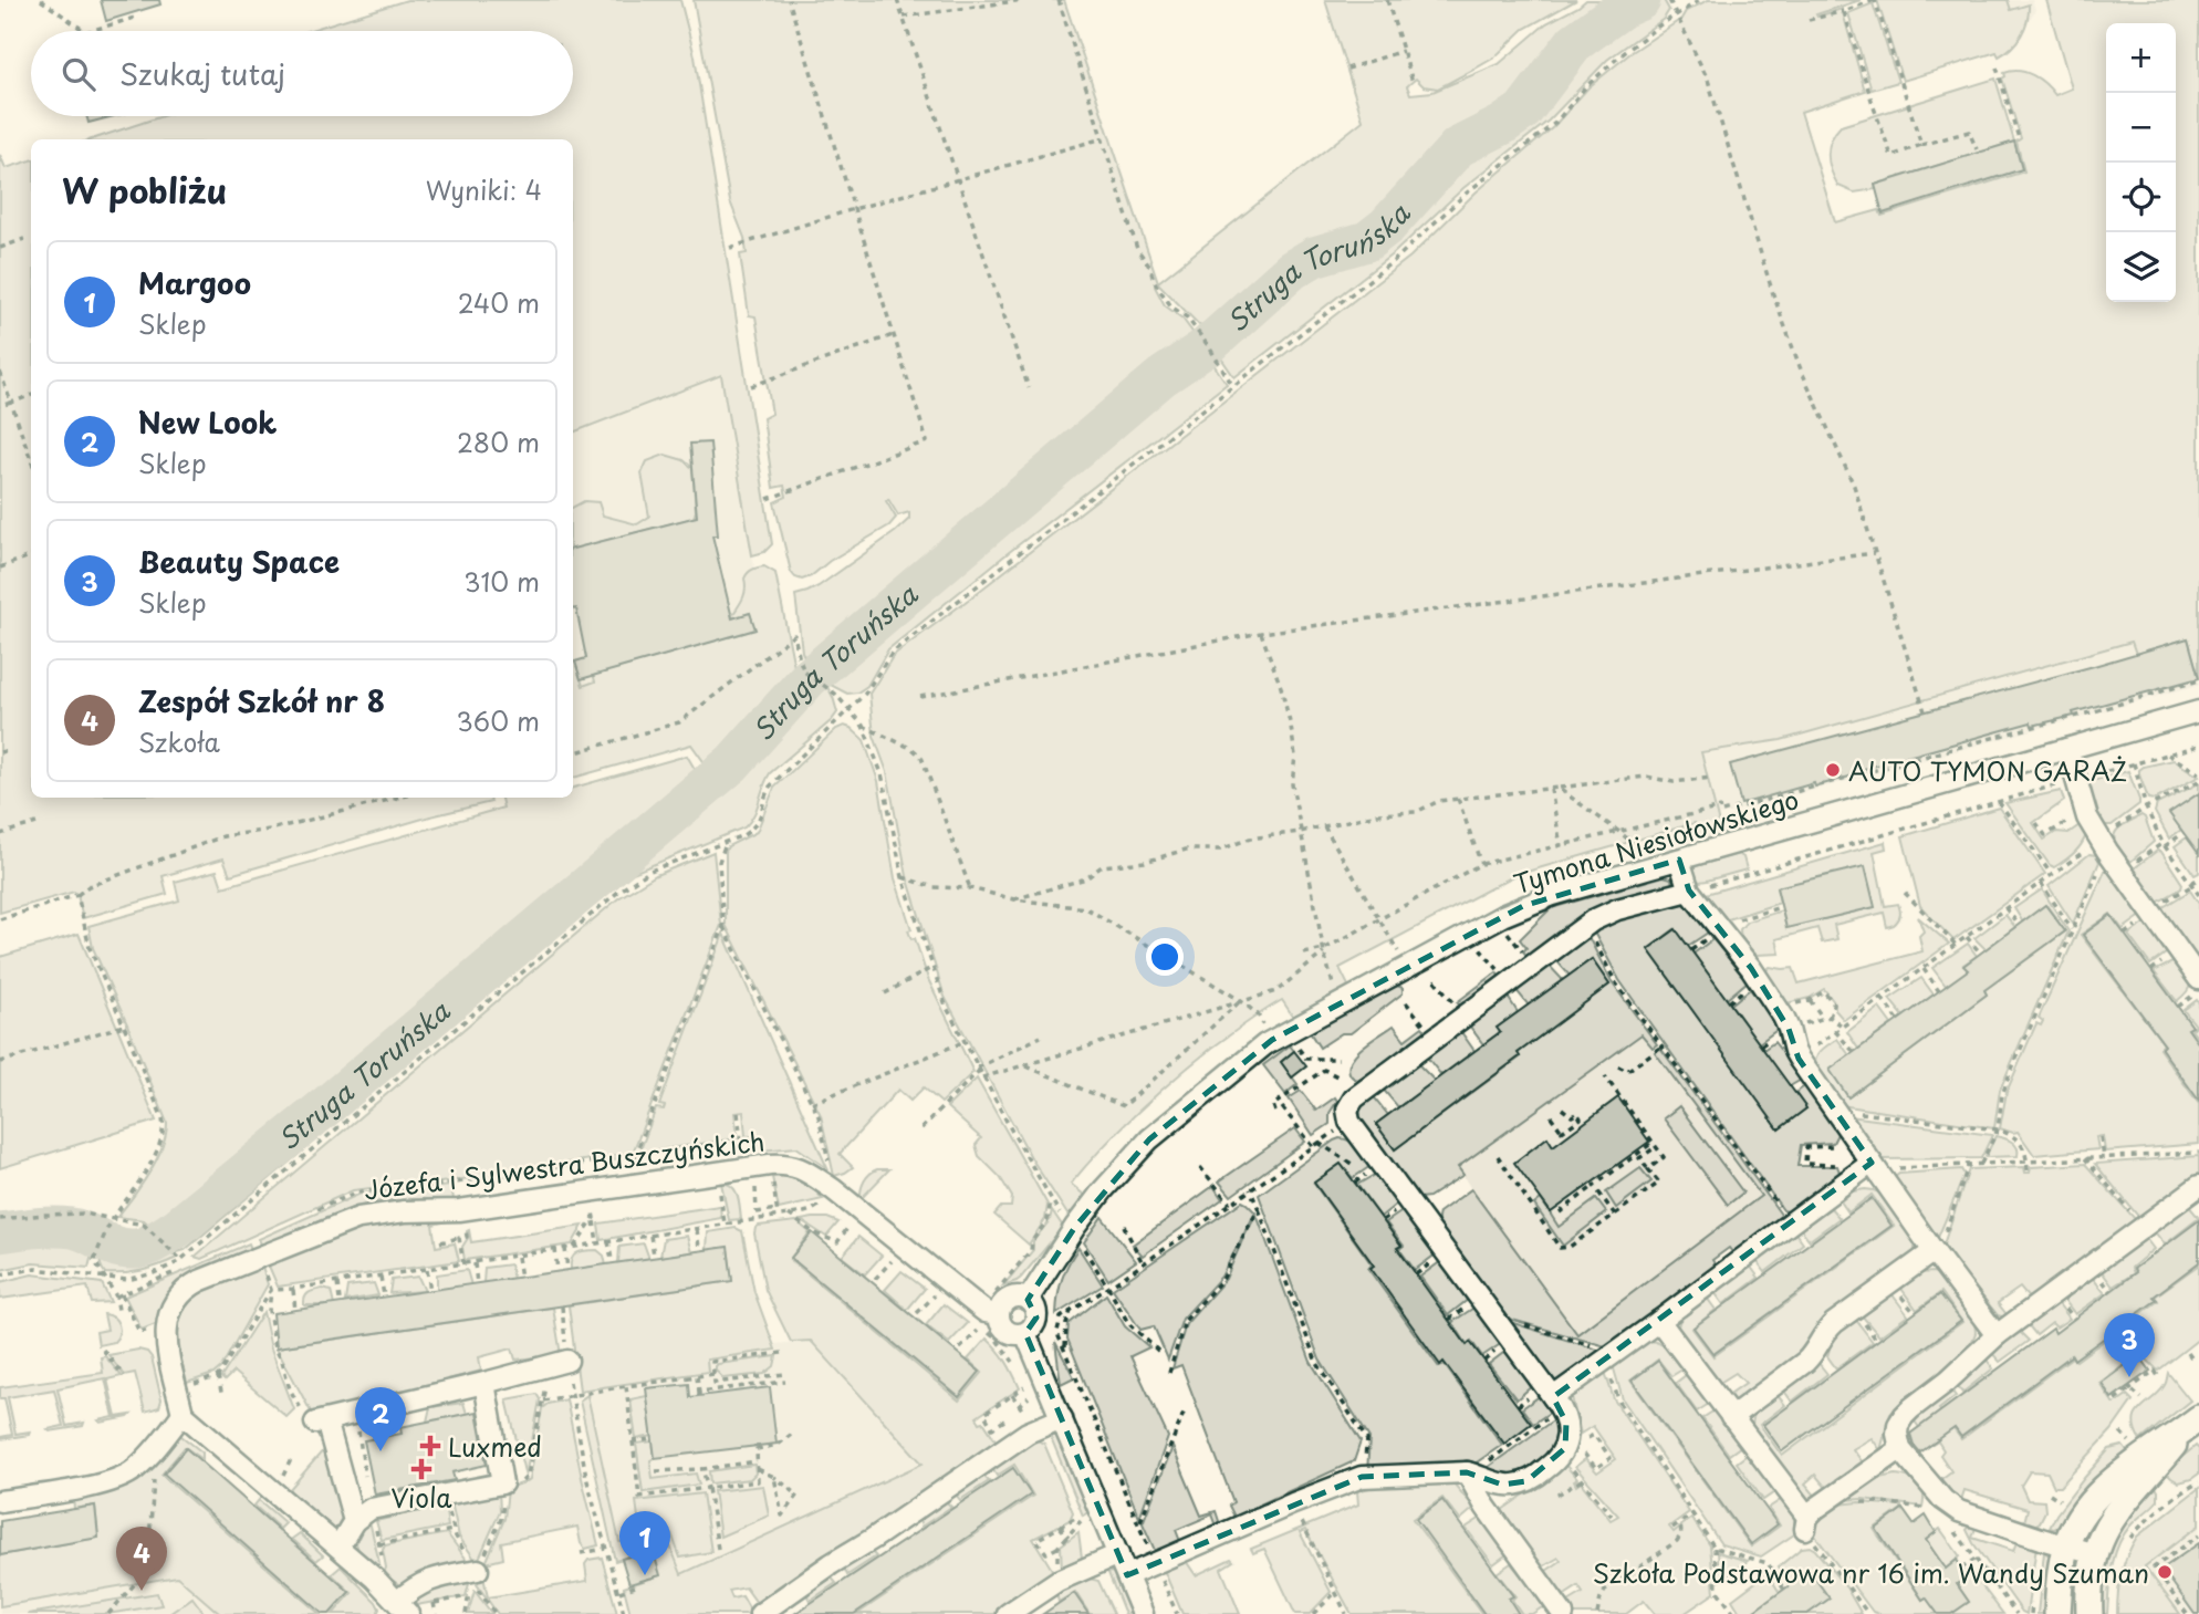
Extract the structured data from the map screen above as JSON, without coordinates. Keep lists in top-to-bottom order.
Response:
{
  "streets": {
    "street": ["Tymona Niesiołowskiego", "Józefa i Sylwestra Buszczyńskich"]
  },
  "crossings": [
    ["Tymona Niesiołowskiego", "Józefa i Sylwestra Buszczyńskich"]
  ],
  "water": ["Struga Toruńska"],
  "places": {
    "other": ["AUTO TYMON GARAŻ", "Szkoła Podstawowa nr 16 im. Wandy Szuman"],
    "health": ["Luxmed", "Viola"]
  },
  "page": {
    "map_buttons": ["+", "−"],
    "search": "Szukaj tutaj",
    "heading": ["W pobliżu", "Wyniki: 4"],
    "list": [
      {
        "mark": "1",
        "name": "Margoo",
        "note": "Sklep",
        "value": "240 m"
      },
      {
        "mark": "2",
        "name": "New Look",
        "note": "Sklep",
        "value": "280 m"
      },
      {
        "mark": "3",
        "name": "Beauty Space",
        "note": "Sklep",
        "value": "310 m"
      },
      {
        "mark": "4",
        "name": "Zespół Szkół nr 8",
        "note": "Szkoła",
        "value": "360 m"
      }
    ],
    "pins": [
      "3",
      "2",
      "1",
      "4"
    ]
  }
}
